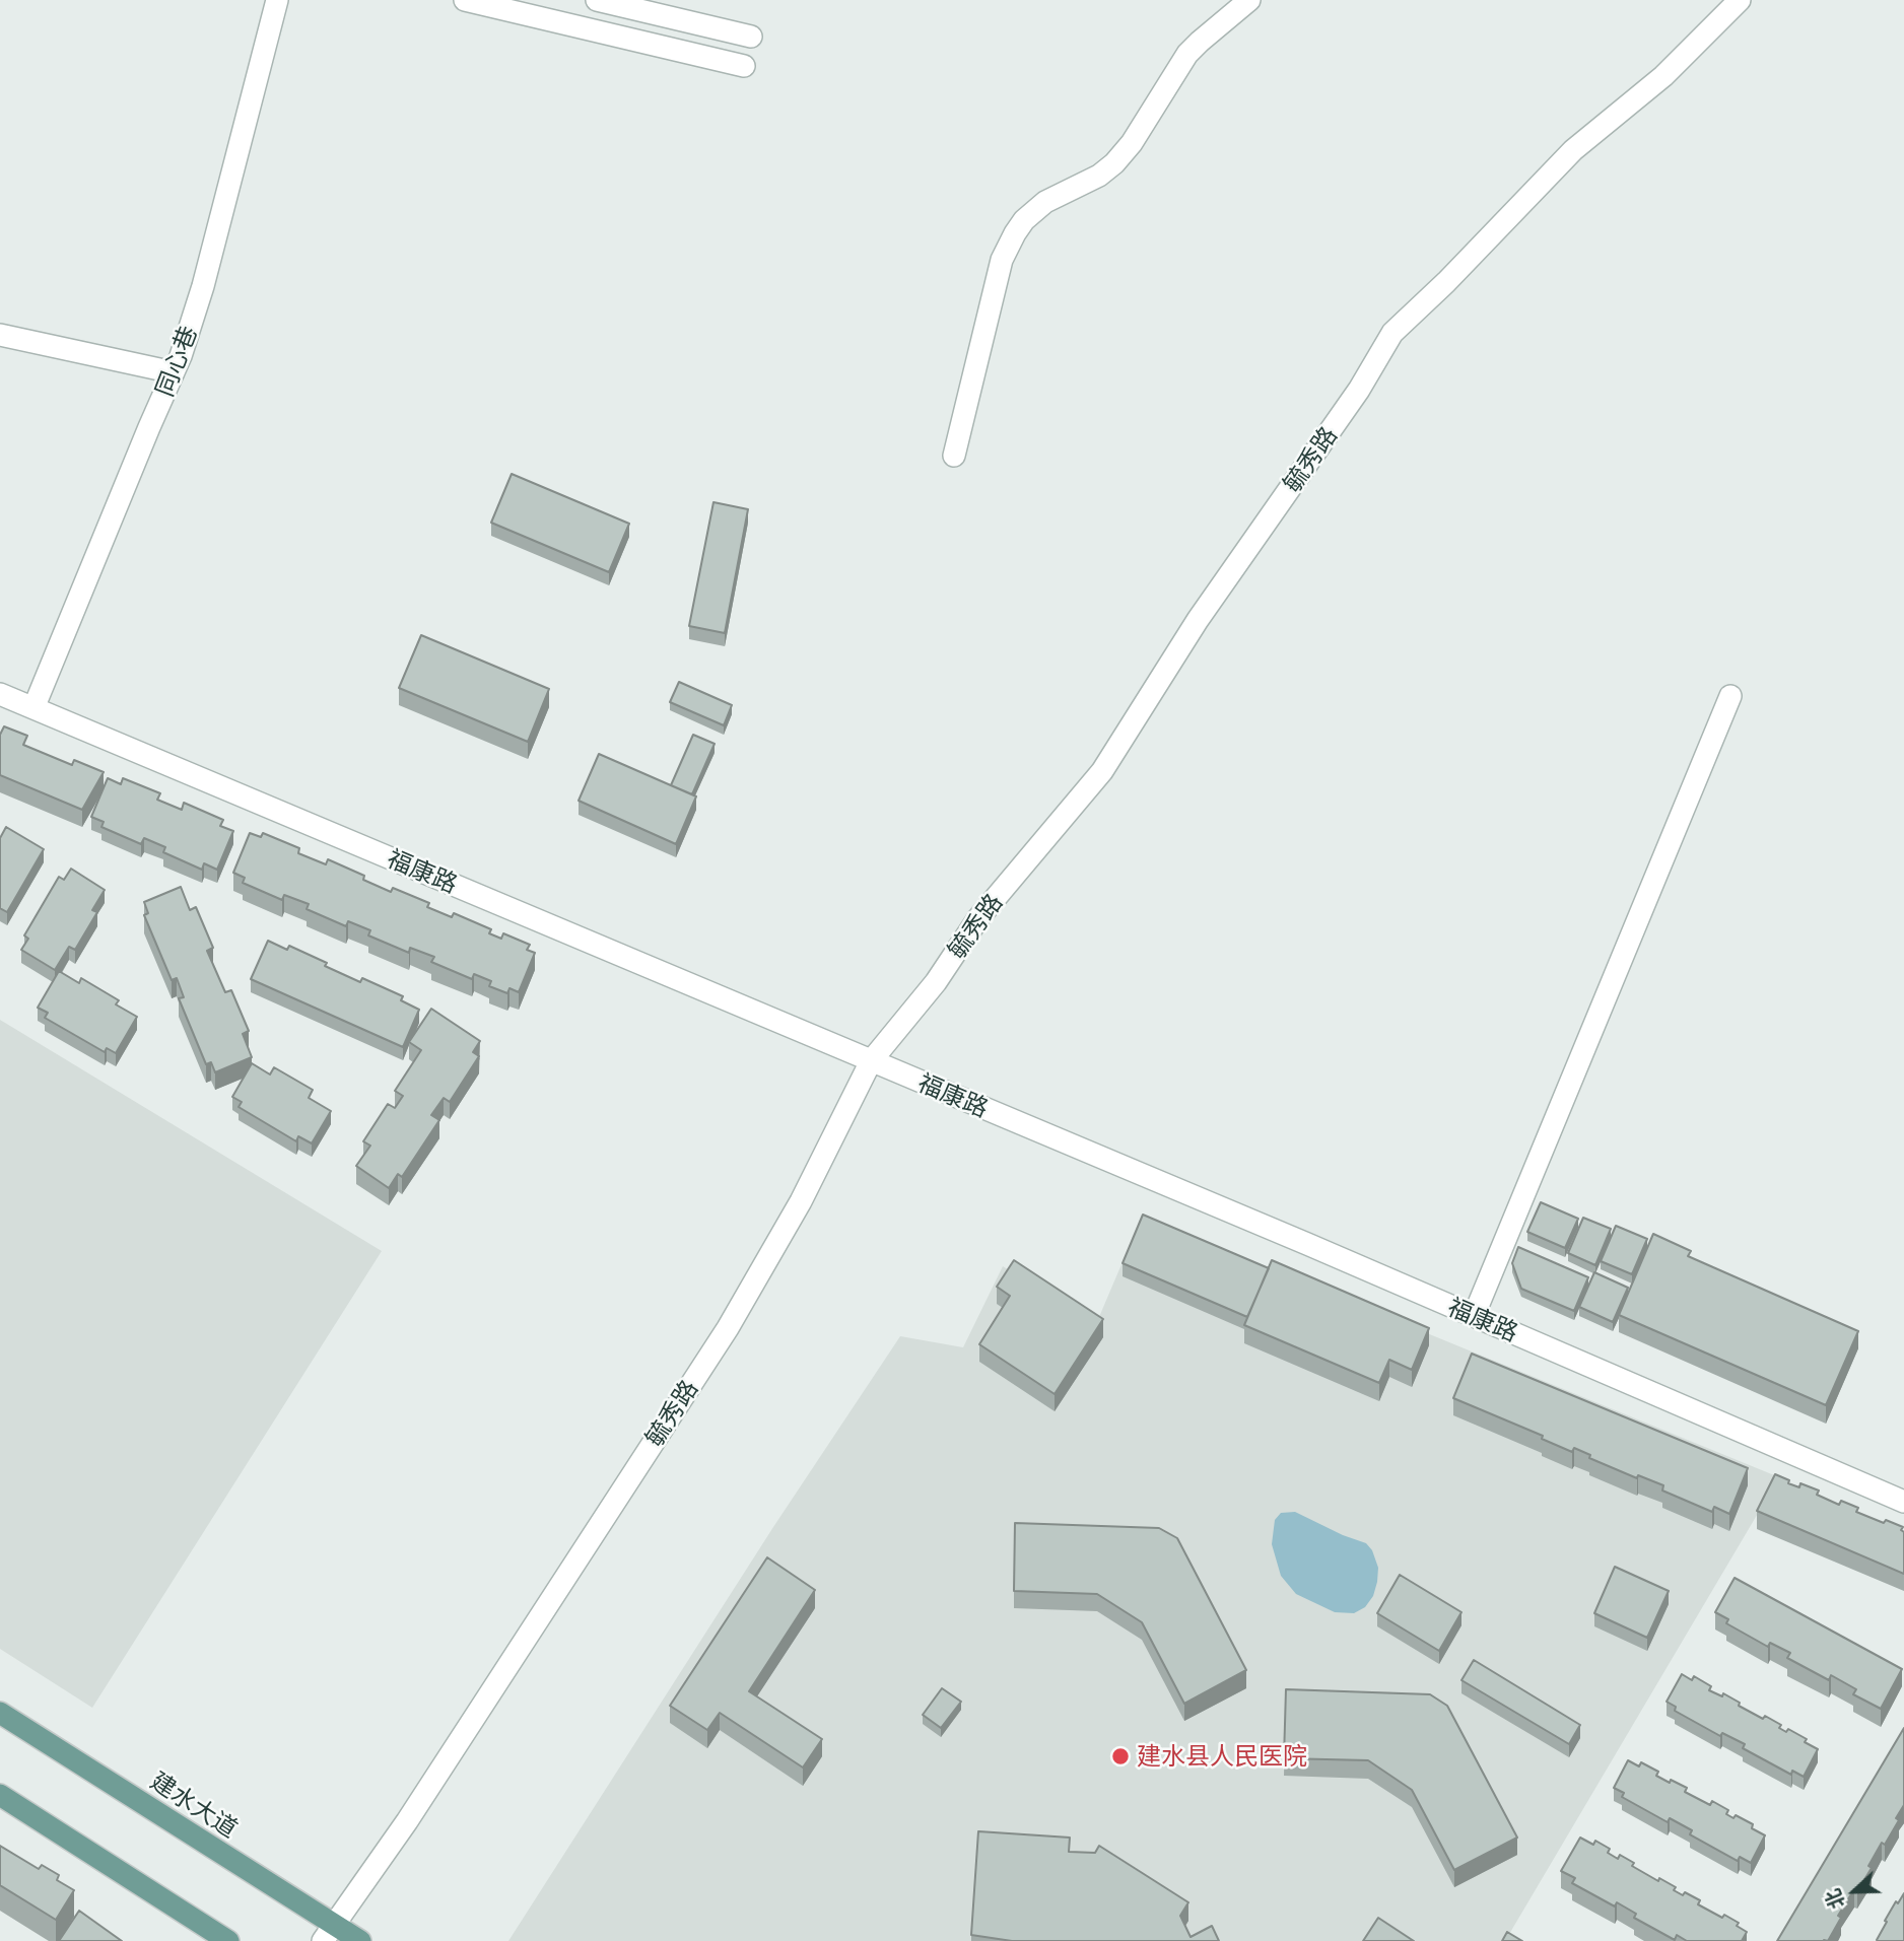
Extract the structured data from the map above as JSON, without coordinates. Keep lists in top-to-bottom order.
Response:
{
  "streets": {
    "main road": ["建水大道"],
    "street": ["同心巷", "毓秀路", "福康路"]
  },
  "crossings": [
    ["同心巷", "福康路"],
    ["毓秀路", "福康路"],
    ["毓秀路", "建水大道"]
  ],
  "places": ["建水县人民医院"],
  "north": "left"
}
